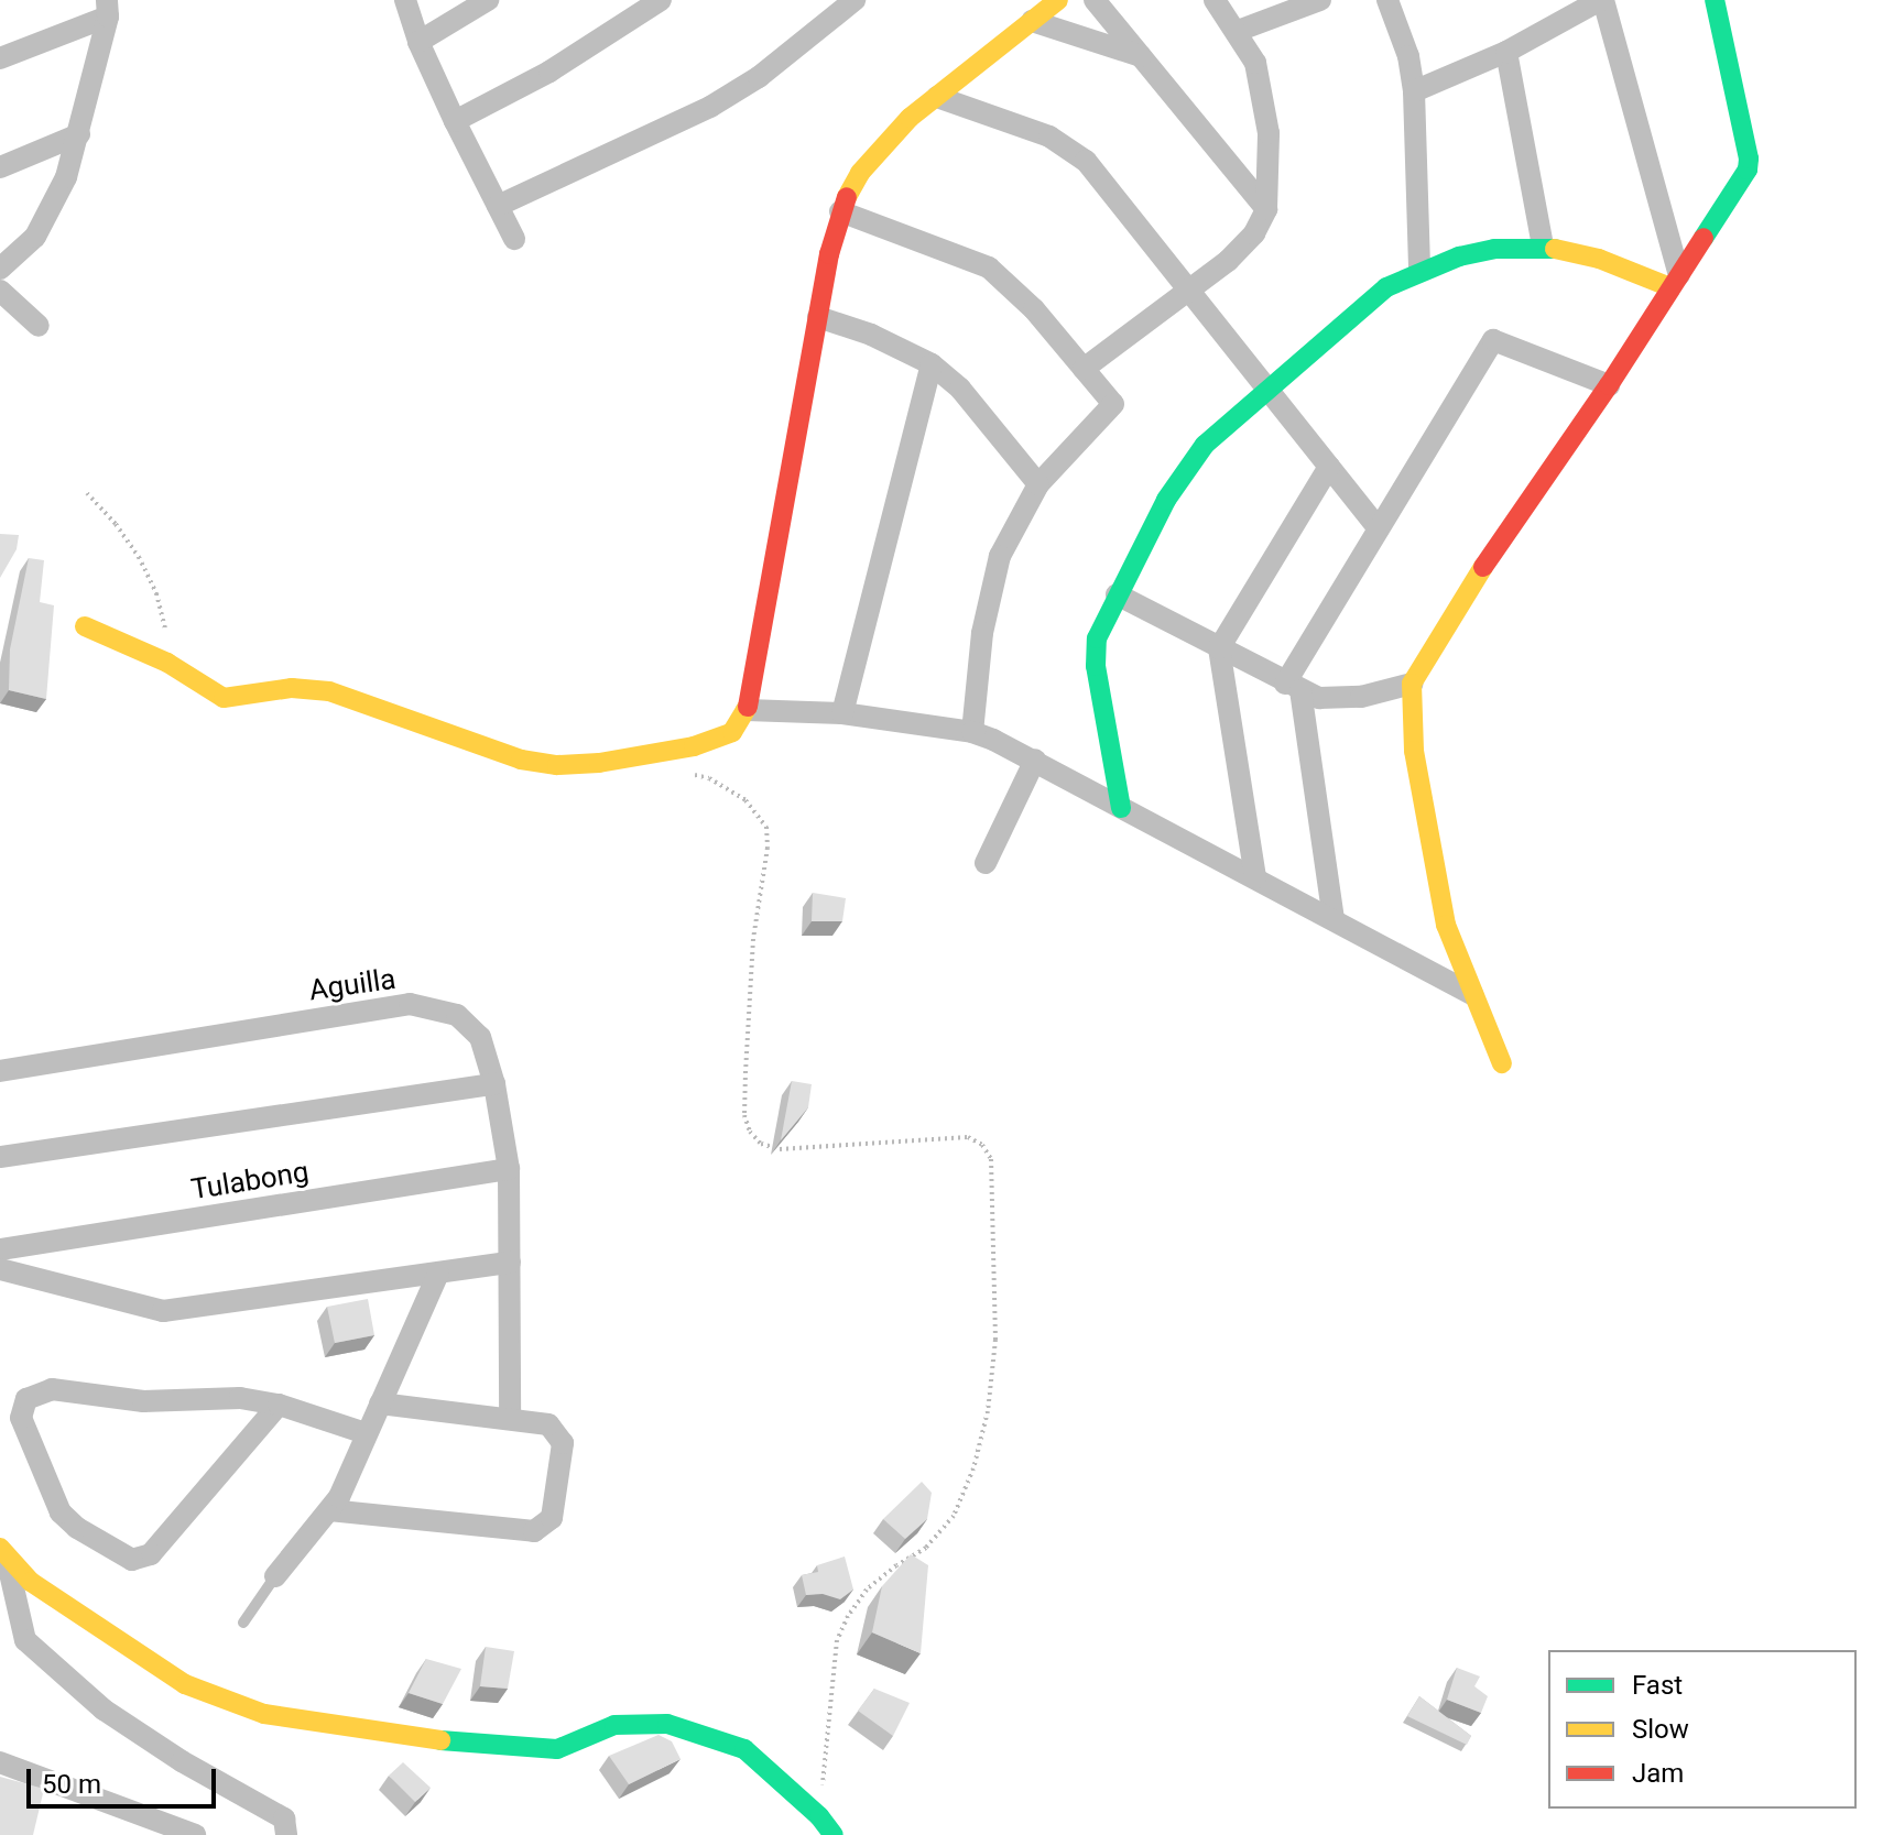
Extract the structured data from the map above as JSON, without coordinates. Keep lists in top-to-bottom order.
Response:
{
  "streets": {
    "street": ["Aguilla", "Tulabong"]
  },
  "crossings": [
    ["Aguilla", "Tulabong"]
  ],
  "legend": ["Fast", "Slow", "Jam"],
  "scale_bar": "50 m"
}
